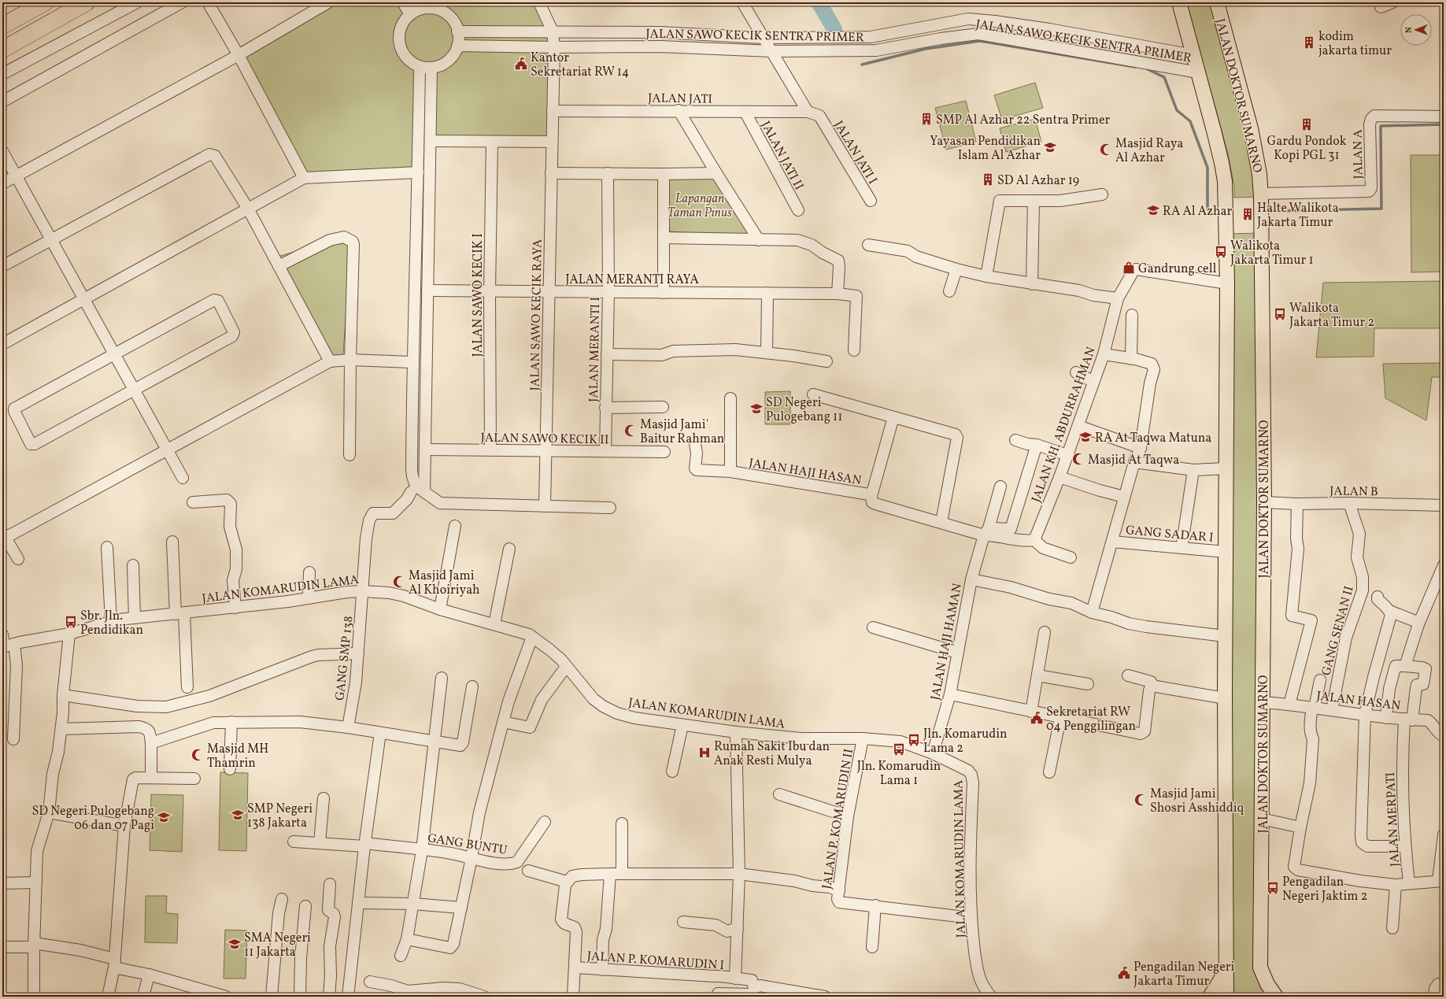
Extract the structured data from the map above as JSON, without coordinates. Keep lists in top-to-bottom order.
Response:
{
  "streets": {
    "main road": ["JALAN DOKTOR SUMARNO"],
    "street": [
      "JALAN SAWO KECIK SENTRA PRIMER",
      "JALAN JATI",
      "JALAN JATI I",
      "JALAN A",
      "JALAN JATI II",
      "JALAN MERANTI RAYA",
      "JALAN SAWO KECIK I",
      "JALAN SAWO KECIK RAYA",
      "JALAN MERANTI I",
      "JALAN KH. ABDURRAHMAN",
      "JALAN SAWO KECIK II",
      "JALAN HAJI HASAN",
      "JALAN B",
      "GANG SADAR I",
      "JALAN KOMARUDIN LAMA",
      "GANG SENAN II",
      "JALAN HAJI HAMAN",
      "GANG SMP 138",
      "JALAN HASAN",
      "JALAN P. KOMARUDIN II",
      "JALAN MERPATI",
      "GANG BUNTU",
      "JALAN P. KOMARUDIN I"
    ]
  },
  "crossings": [
    ["JALAN SAWO KECIK SENTRA PRIMER", "JALAN SAWO KECIK RAYA"],
    ["JALAN DOKTOR SUMARNO", "JALAN A"],
    ["JALAN DOKTOR SUMARNO", "JALAN B"],
    ["JALAN DOKTOR SUMARNO", "JALAN HASAN"],
    ["JALAN JATI", "JALAN JATI I"],
    ["JALAN JATI", "JALAN JATI II"],
    ["JALAN JATI", "JALAN SAWO KECIK RAYA"],
    ["JALAN MERANTI RAYA", "JALAN SAWO KECIK I"],
    ["JALAN MERANTI RAYA", "JALAN SAWO KECIK RAYA"],
    ["JALAN MERANTI RAYA", "JALAN MERANTI I"],
    ["JALAN SAWO KECIK I", "JALAN SAWO KECIK II"],
    ["JALAN SAWO KECIK RAYA", "JALAN SAWO KECIK II"],
    ["JALAN MERANTI I", "JALAN SAWO KECIK II"],
    ["JALAN HAJI HASAN", "JALAN HAJI HAMAN"],
    ["JALAN B", "GANG SENAN II"],
    ["JALAN KOMARUDIN LAMA", "JALAN HAJI HAMAN"],
    ["JALAN KOMARUDIN LAMA", "GANG SMP 138"],
    ["JALAN KOMARUDIN LAMA", "JALAN P. KOMARUDIN II"],
    ["GANG SENAN II", "JALAN HASAN"],
    ["JALAN HASAN", "JALAN MERPATI"]
  ],
  "parks": ["Lapangan Taman Pinus"],
  "places": {
    "building": [
      "kodim jakarta timur",
      "SMP Al Azhar 22 Sentra Primer",
      "Gardu Pondok Kopi PGL 31",
      "SD Al Azhar 19",
      "Halte Walikota Jakarta Timur"
    ],
    "public building": ["Kantor Sekretariat RW 14", "Sekretariat RW 04 Penggilingan", "Pengadilan Negeri Jakarta Timur"],
    "school or university": [
      "Yayasan Pendidikan Islam Al Azhar",
      "RA Al Azhar",
      "SD Negeri Pulogebang 11",
      "RA At Taqwa Matuna",
      "SMP Negeri 138 Jakarta",
      "SD Negeri Pulogebang 06 dan 07 Pagi",
      "SMA Negeri 11 Jakarta"
    ],
    "mosque": [
      "Masjid Raya Al Azhar",
      "Masjid Jami' Baitur Rahman",
      "Masjid At Taqwa",
      "Masjid Jami Al Khoiriyah",
      "Masjid MH Thamrin",
      "Masjid Jami Shosri Asshiddiq"
    ],
    "bus stop": [
      "Walikota Jakarta Timur 1",
      "Walikota Jakarta Timur 2",
      "Sbr. Jln. Pendidikan",
      "Jln. Komarudin Lama 2",
      "Jln. Komarudin Lama 1",
      "Pengadilan Negeri Jaktim 2"
    ],
    "shop": ["Gandrung cell"],
    "hospital": ["Rumah Sakit Ibu dan Anak Resti Mulya"]
  },
  "north": "left"
}
